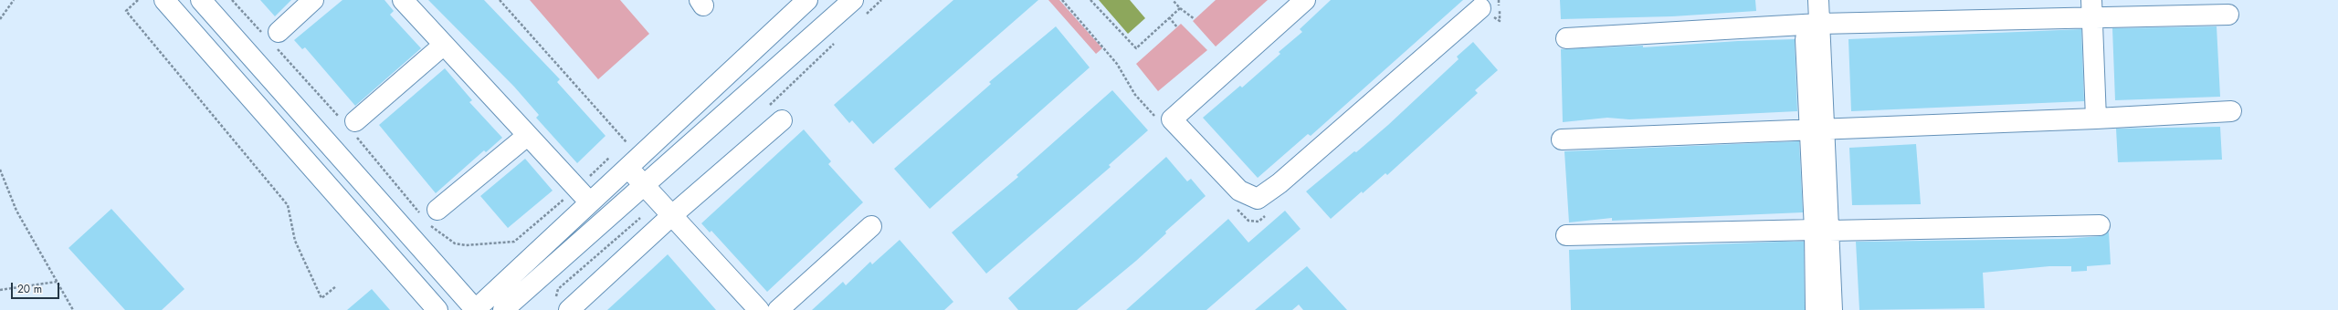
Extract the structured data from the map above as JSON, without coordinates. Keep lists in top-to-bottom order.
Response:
{
  "scale_bar": "20 m"
}
